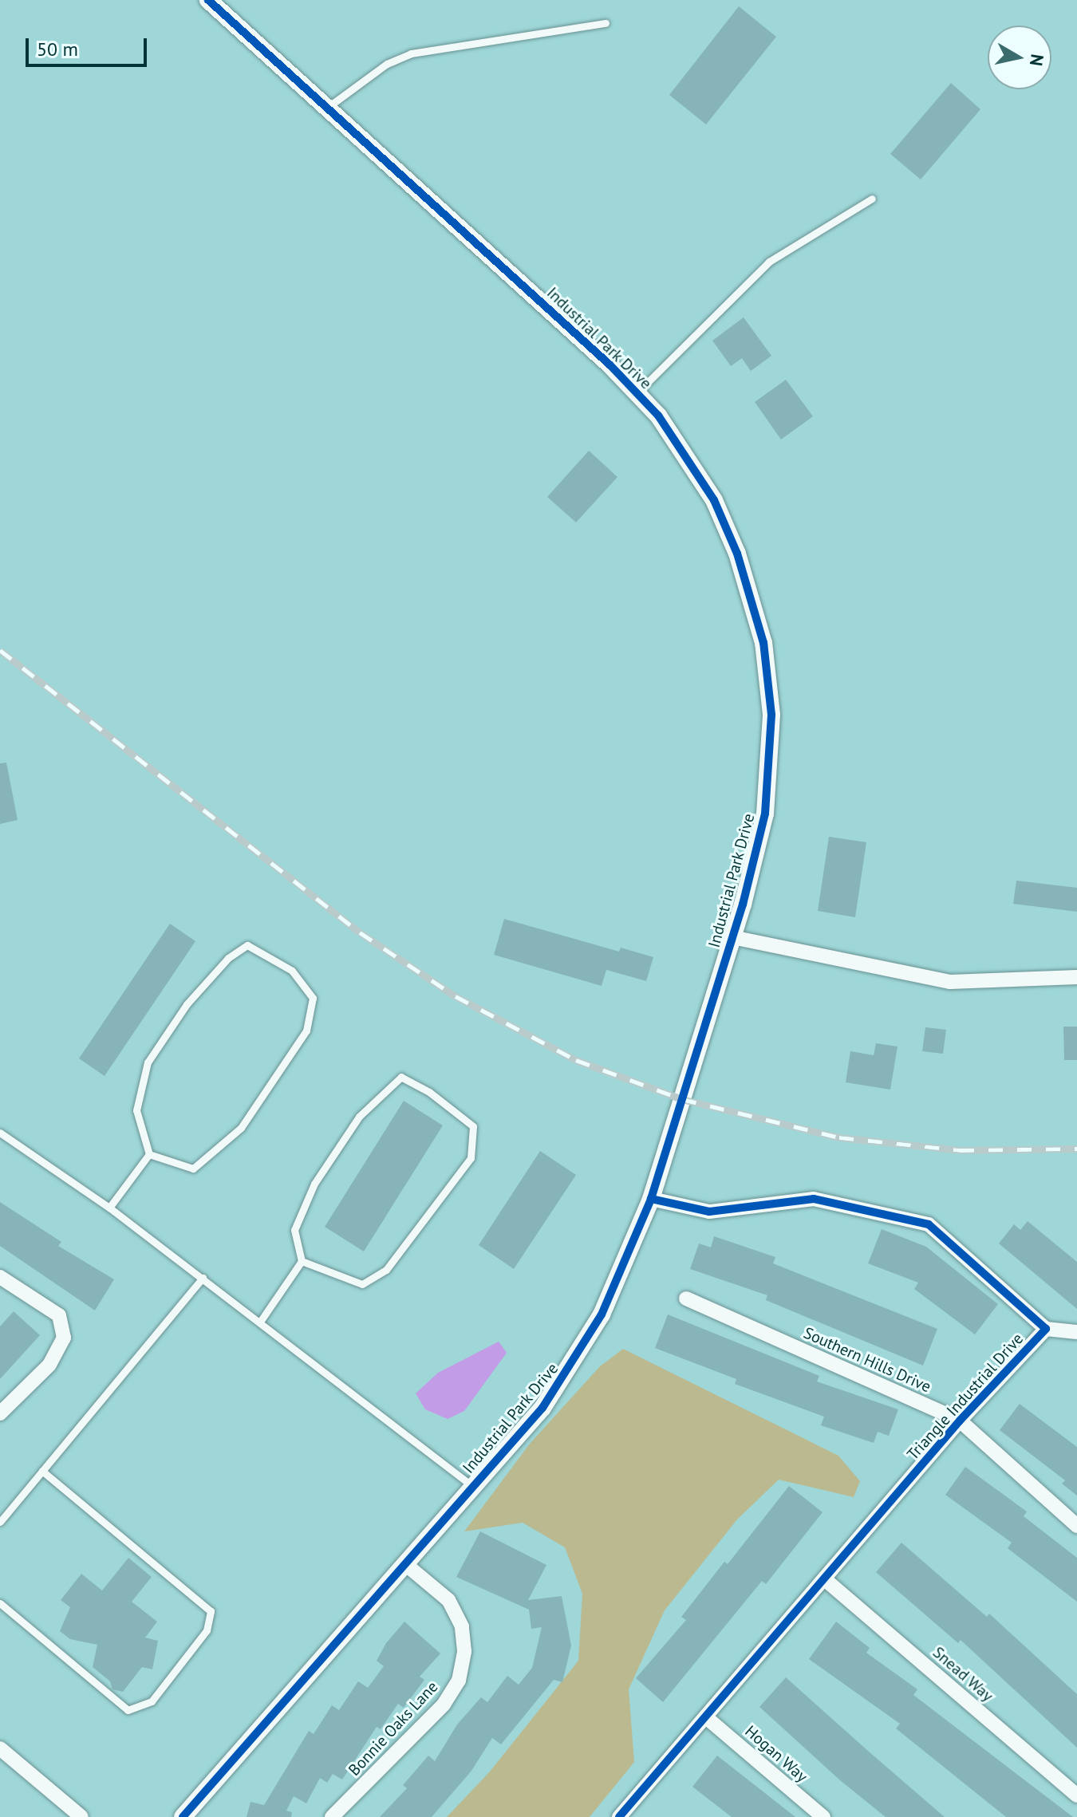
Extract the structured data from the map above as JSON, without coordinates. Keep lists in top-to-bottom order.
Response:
{
  "streets": {
    "street": [
      "Industrial Park Drive",
      "Southern Hills Drive",
      "Triangle Industrial Drive",
      "Snead Way",
      "Bonnie Oaks Lane",
      "Hogan Way"
    ]
  },
  "crossings": [
    ["Industrial Park Drive", "Triangle Industrial Drive"],
    ["Industrial Park Drive", "Bonnie Oaks Lane"],
    ["Southern Hills Drive", "Triangle Industrial Drive"],
    ["Triangle Industrial Drive", "Snead Way"],
    ["Triangle Industrial Drive", "Hogan Way"]
  ],
  "scale_bar": "50 m",
  "north": "right"
}
